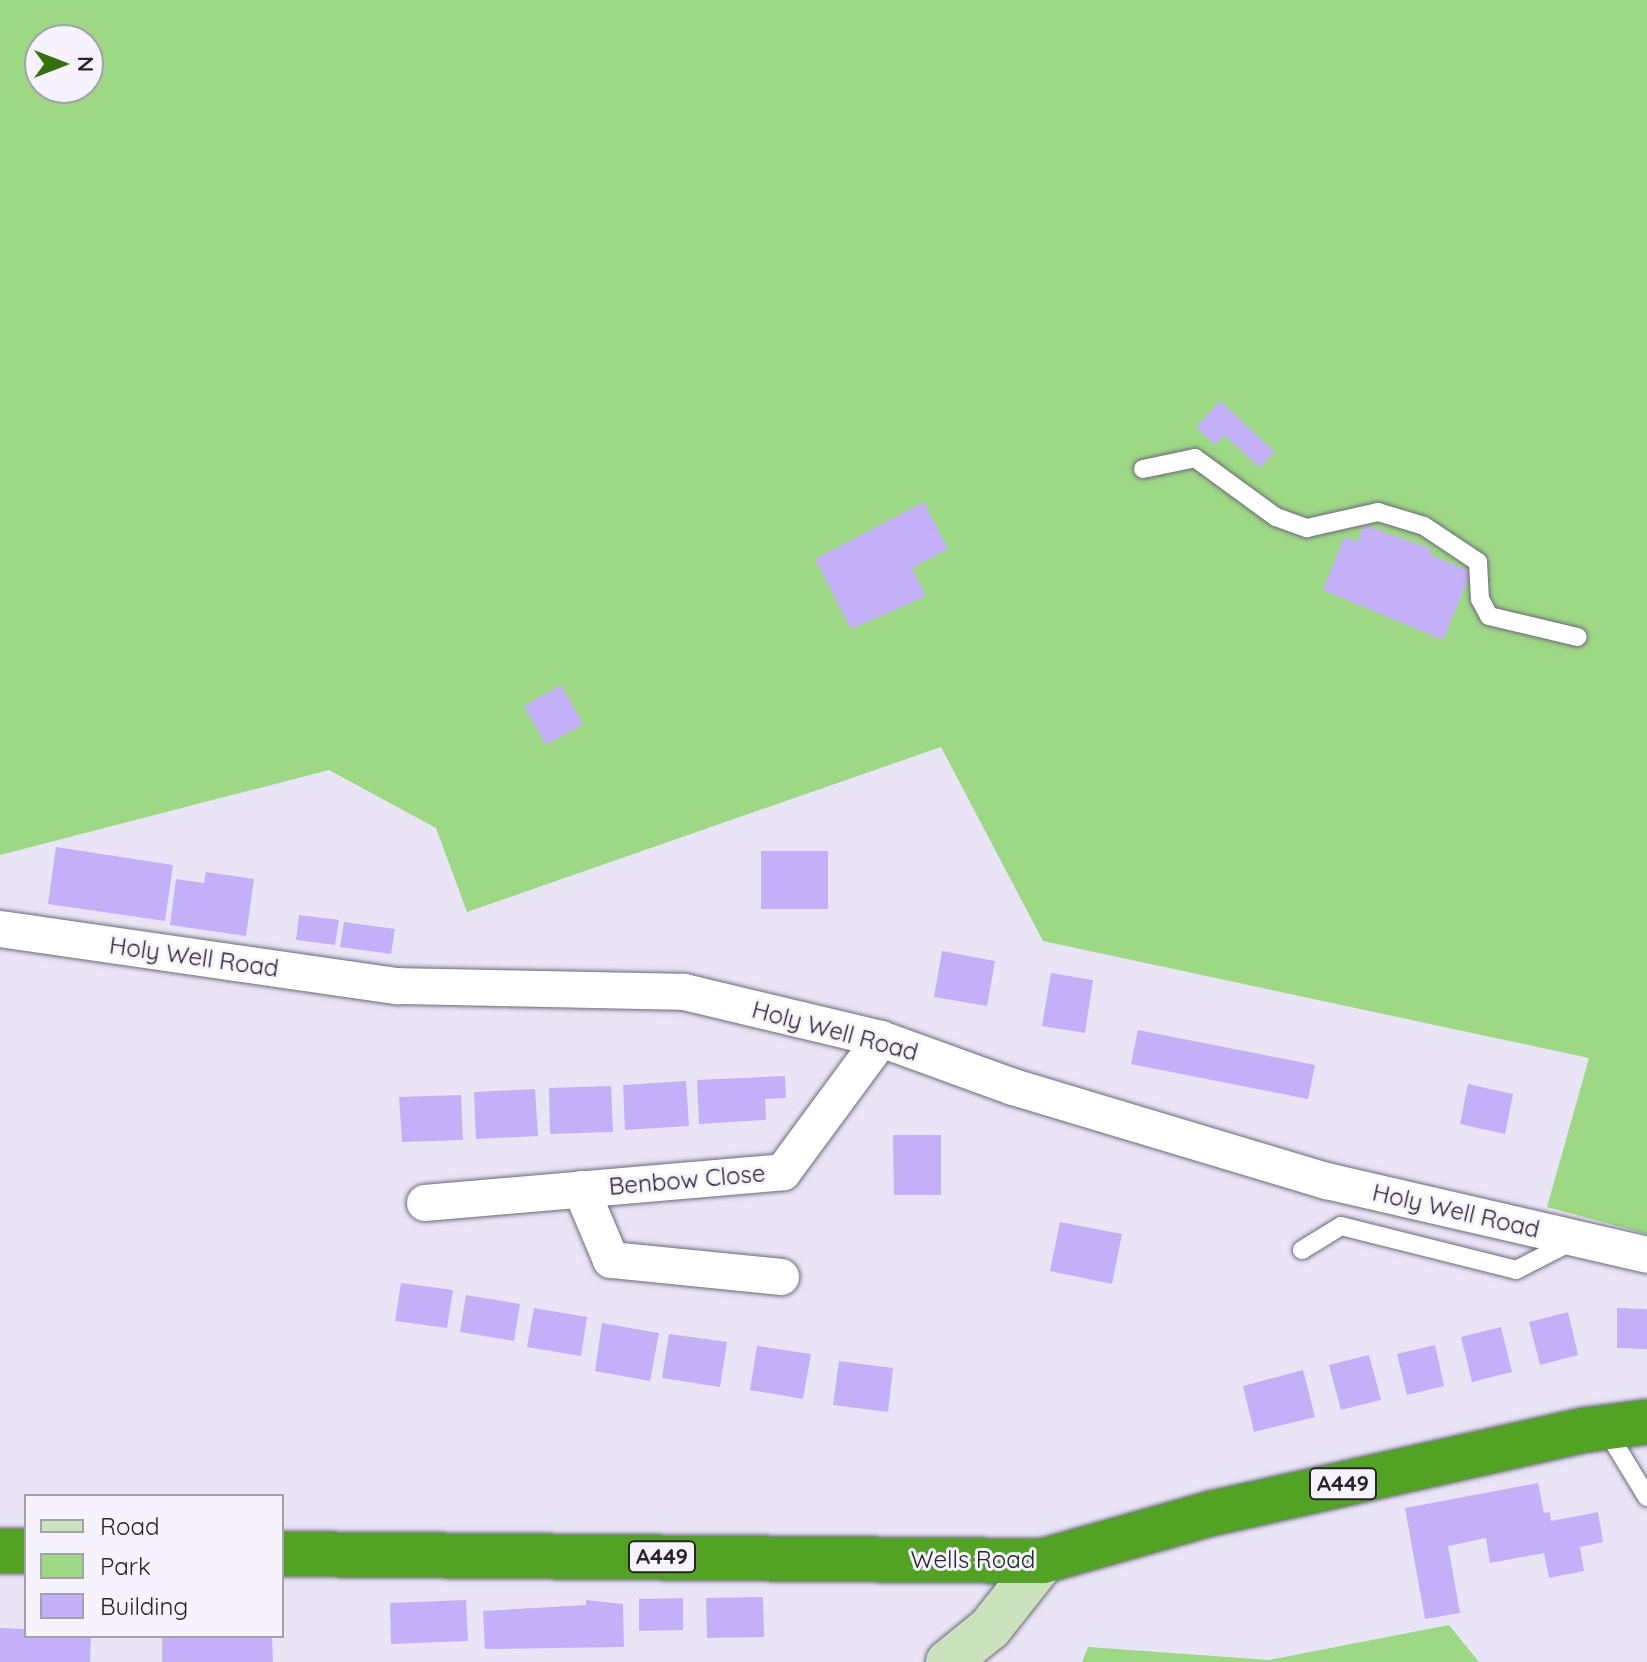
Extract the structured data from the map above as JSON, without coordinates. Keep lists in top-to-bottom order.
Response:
{
  "streets": {
    "highway": ["A449", "Wells Road"],
    "street": ["Holy Well Road", "Benbow Close"]
  },
  "crossings": [
    ["Holy Well Road", "Benbow Close"]
  ],
  "legend": ["Road", "Park", "Building"],
  "north": "right"
}
